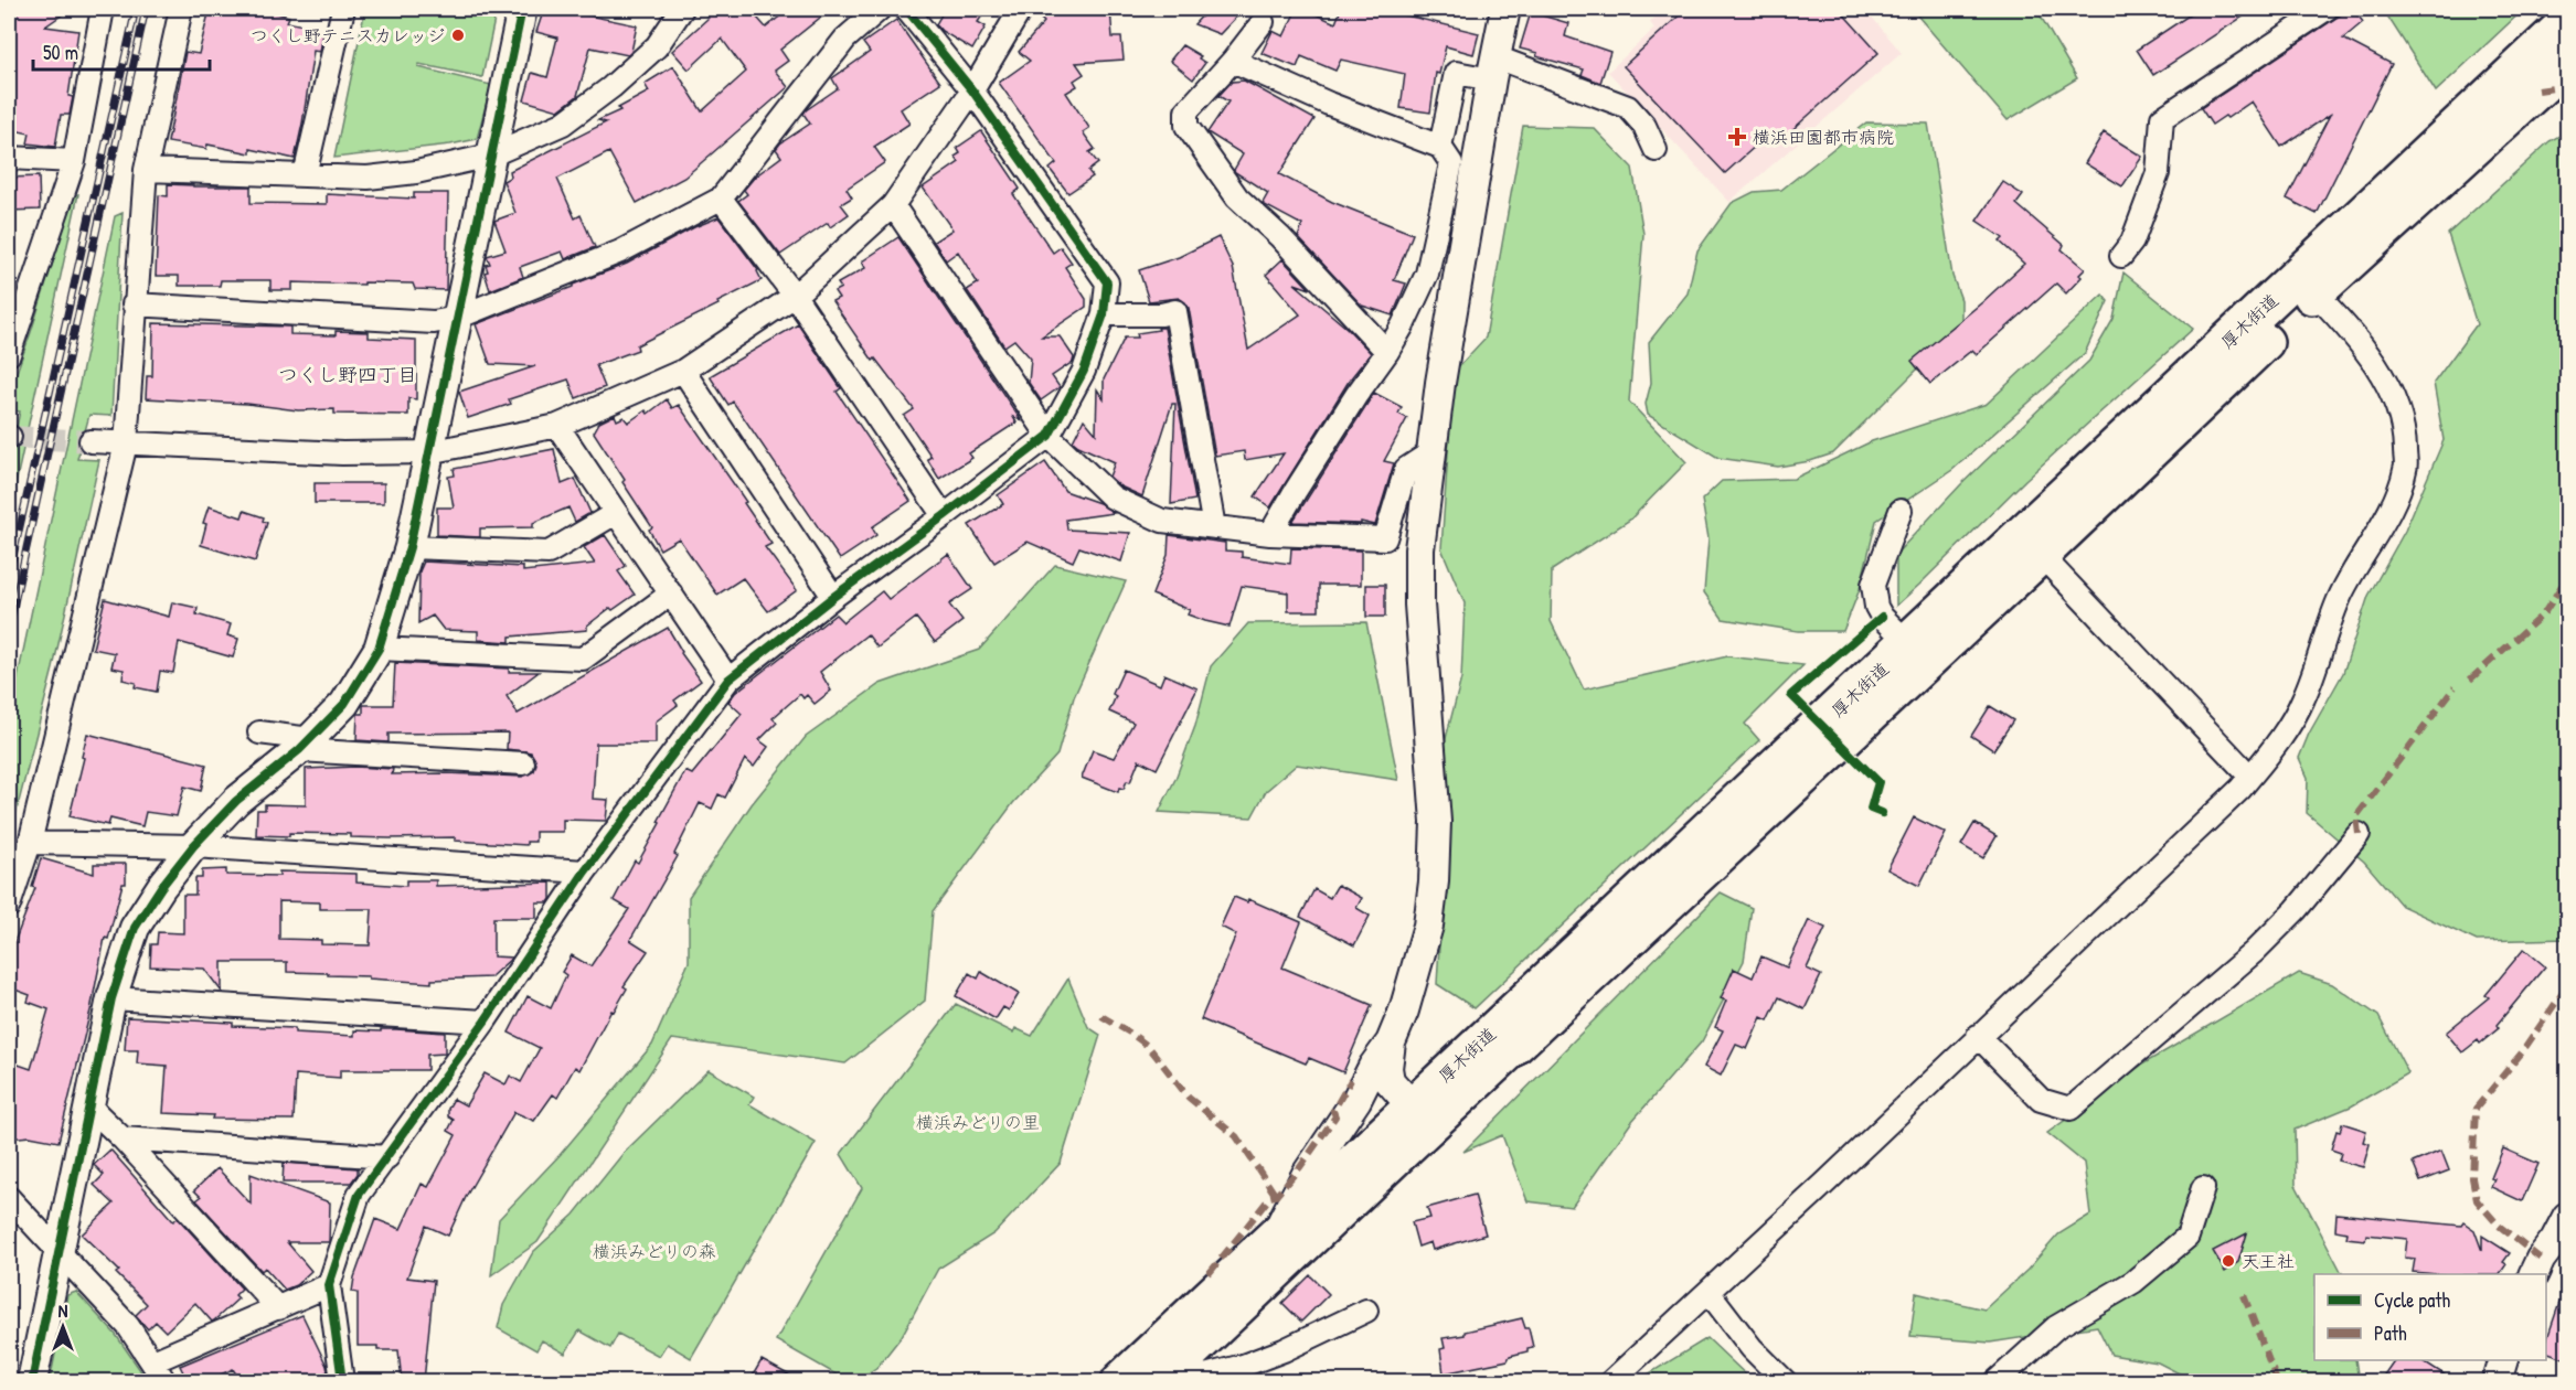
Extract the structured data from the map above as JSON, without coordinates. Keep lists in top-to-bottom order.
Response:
{
  "streets": {
    "highway": ["厚木街道"]
  },
  "districts": ["つくし野四丁目"],
  "parks": ["横浜みどりの里", "横浜みどりの森"],
  "places": {
    "other": ["つくし野テニスカレッジ", "天王社"],
    "health": ["横浜田園都市病院"]
  },
  "legend": ["Cycle path", "Path"],
  "scale_bar": "50 m",
  "north": "top"
}
